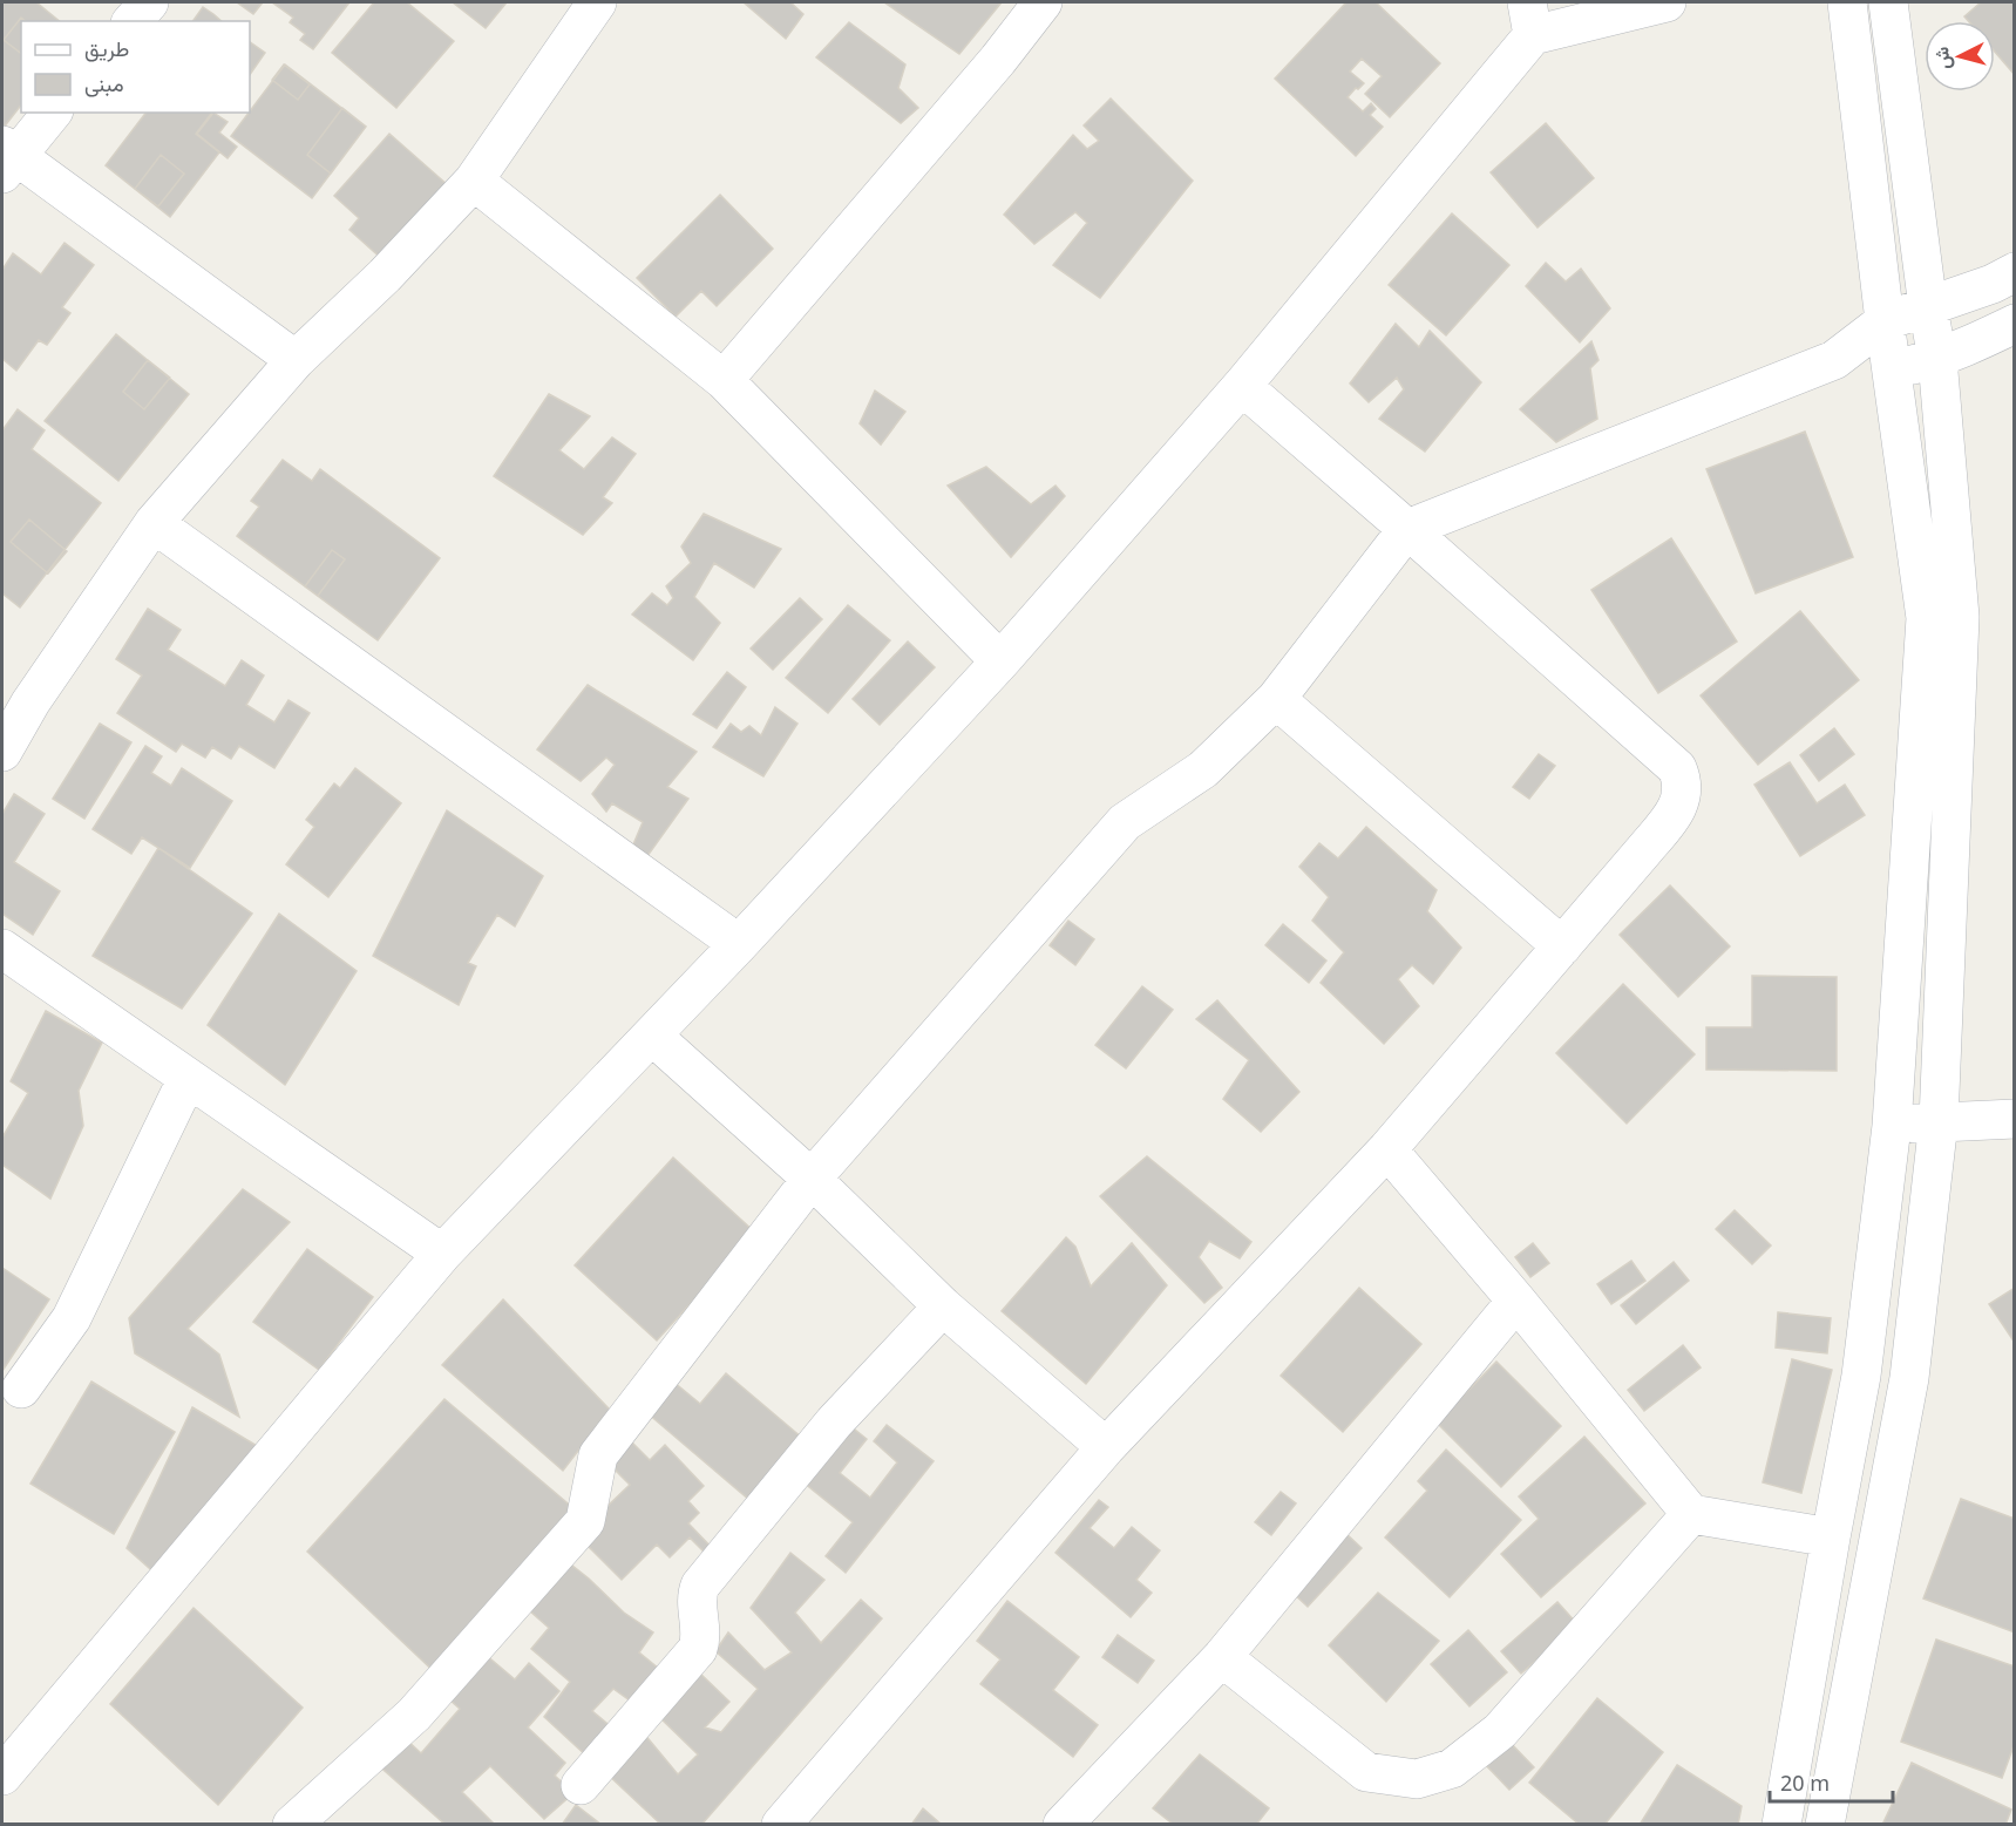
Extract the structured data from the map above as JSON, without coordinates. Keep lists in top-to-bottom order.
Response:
{
  "legend": ["طريق", "مبنى"],
  "scale_bar": "20 m",
  "north": "left"
}
